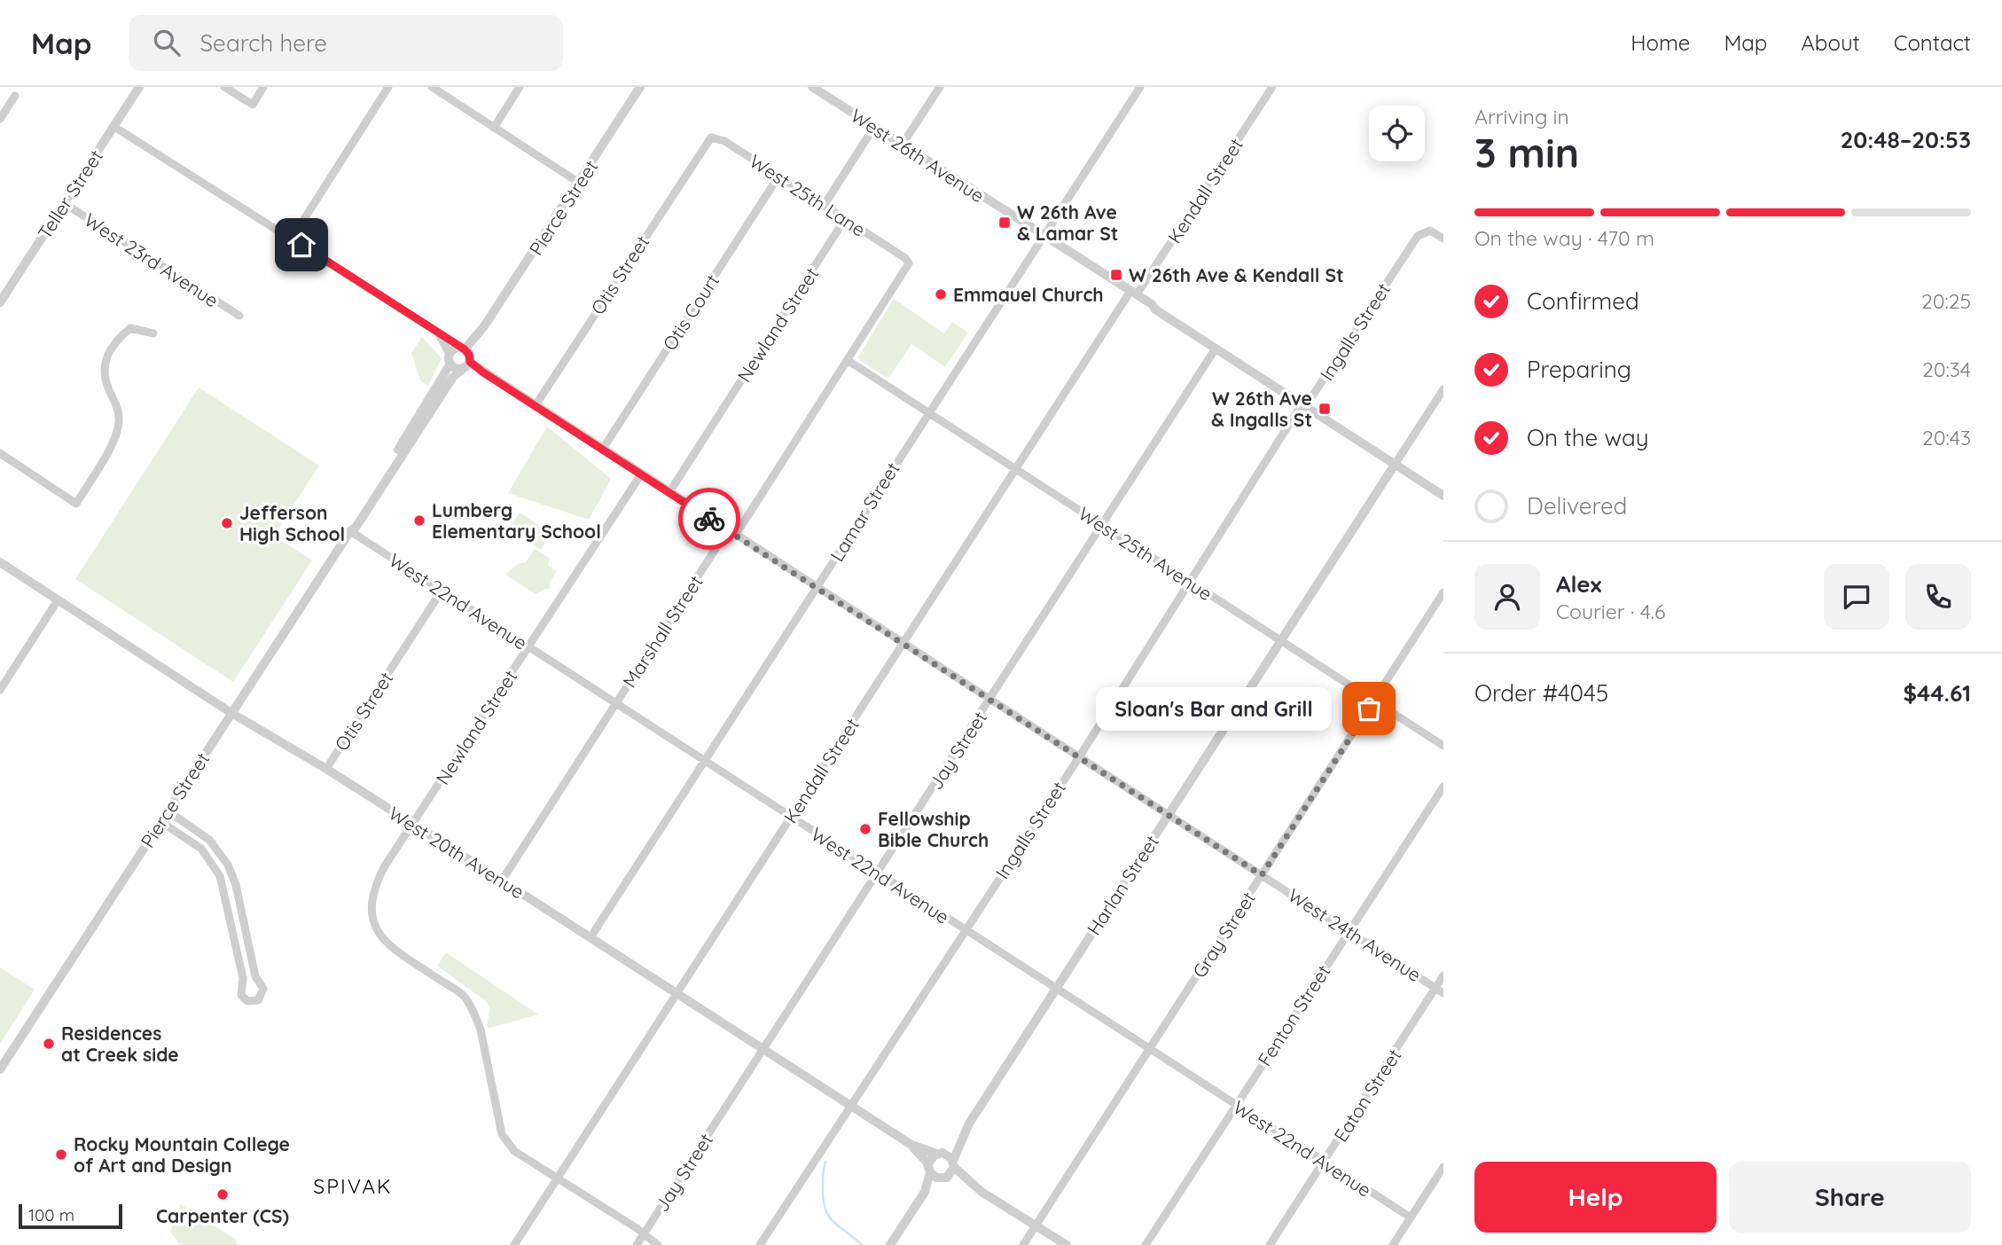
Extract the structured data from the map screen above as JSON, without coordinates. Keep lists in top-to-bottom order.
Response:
{
  "streets": {
    "street": [
      "West 26th Avenue",
      "Kendall Street",
      "Teller Street",
      "West 25th Lane",
      "Pierce Street",
      "West 23rd Avenue",
      "Otis Street",
      "Otis Court",
      "Newland Street",
      "Ingalls Street",
      "Lamar Street",
      "West 25th Avenue",
      "West 22nd Avenue",
      "Marshall Street",
      "Jay Street",
      "West 20th Avenue",
      "Harlan Street",
      "Gray Street",
      "West 24th Avenue",
      "Fenton Street",
      "Eaton Street"
    ]
  },
  "crossings": [
    ["West 26th Avenue", "Kendall Street"],
    ["West 26th Avenue", "Ingalls Street"],
    ["West 26th Avenue", "Lamar Street"],
    ["West 26th Avenue", "Jay Street"],
    ["West 26th Avenue", "Harlan Street"],
    ["Kendall Street", "Newland Street"],
    ["Kendall Street", "West 25th Avenue"],
    ["Kendall Street", "West 22nd Avenue"],
    ["Kendall Street", "West 20th Avenue"],
    ["Kendall Street", "West 24th Avenue"],
    ["Teller Street", "West 23rd Avenue"],
    ["Teller Street", "West 24th Avenue"],
    ["West 25th Lane", "Otis Street"],
    ["West 25th Lane", "Otis Court"],
    ["West 25th Lane", "Newland Street"],
    ["West 25th Lane", "Marshall Street"],
    ["Pierce Street", "West 22nd Avenue"],
    ["Pierce Street", "West 20th Avenue"],
    ["Pierce Street", "West 24th Avenue"],
    ["Otis Street", "West 22nd Avenue"],
    ["Otis Street", "West 20th Avenue"],
    ["Otis Street", "West 24th Avenue"],
    ["Otis Court", "West 24th Avenue"],
    ["Newland Street", "West 22nd Avenue"],
    ["Newland Street", "West 20th Avenue"],
    ["Newland Street", "West 24th Avenue"],
    ["Ingalls Street", "West 25th Avenue"],
    ["Ingalls Street", "West 22nd Avenue"],
    ["Ingalls Street", "West 20th Avenue"],
    ["Ingalls Street", "West 24th Avenue"],
    ["Lamar Street", "West 25th Avenue"],
    ["Lamar Street", "West 22nd Avenue"],
    ["Lamar Street", "West 20th Avenue"],
    ["Lamar Street", "West 24th Avenue"],
    ["West 25th Avenue", "Marshall Street"],
    ["West 25th Avenue", "Jay Street"],
    ["West 25th Avenue", "Harlan Street"],
    ["West 25th Avenue", "Gray Street"],
    ["West 22nd Avenue", "Marshall Street"],
    ["West 22nd Avenue", "Jay Street"],
    ["West 22nd Avenue", "Harlan Street"],
    ["West 22nd Avenue", "Gray Street"],
    ["West 22nd Avenue", "Fenton Street"],
    ["West 22nd Avenue", "Eaton Street"],
    ["Marshall Street", "West 20th Avenue"],
    ["Marshall Street", "West 24th Avenue"],
    ["Jay Street", "West 20th Avenue"],
    ["Jay Street", "West 24th Avenue"],
    ["West 20th Avenue", "Harlan Street"],
    ["Harlan Street", "West 24th Avenue"],
    ["Gray Street", "West 24th Avenue"],
    ["West 24th Avenue", "Fenton Street"],
    ["West 24th Avenue", "Eaton Street"]
  ],
  "districts": ["SPIVAK"],
  "places": {
    "transit": ["W 26th Ave & Lamar St", "W 26th Ave & Kendall St", "W 26th Ave & Ingalls St"],
    "other": [
      "Emmauel Church",
      "Lumberg Elementary School",
      "Jefferson High School",
      "Sloan's Bar and Grill",
      "Fellowship Bible Church",
      "Residences at Creek side",
      "Rocky Mountain College of Art and Design",
      "Carpenter (CS)"
    ]
  },
  "scale_bar": "100 m",
  "page": {
    "header": "Map",
    "search": "Search here",
    "nav": [
      "Home",
      "Map",
      "About",
      "Contact"
    ],
    "heading": ["3 min", "Arriving in", "20:48–20:53"],
    "panel": [
      "Alex",
      "Courier · 4.6",
      "Order #4045",
      "$44.61"
    ],
    "bar": "On the way · 470 m",
    "list": [
      ["Confirmed", "20:25"],
      ["Preparing", "20:34"],
      ["On the way", "20:43"],
      "Delivered"
    ],
    "bubble": "Sloan's Bar and Grill",
    "buttons": ["Help", "Share"],
    "scale": "100 m"
  }
}
